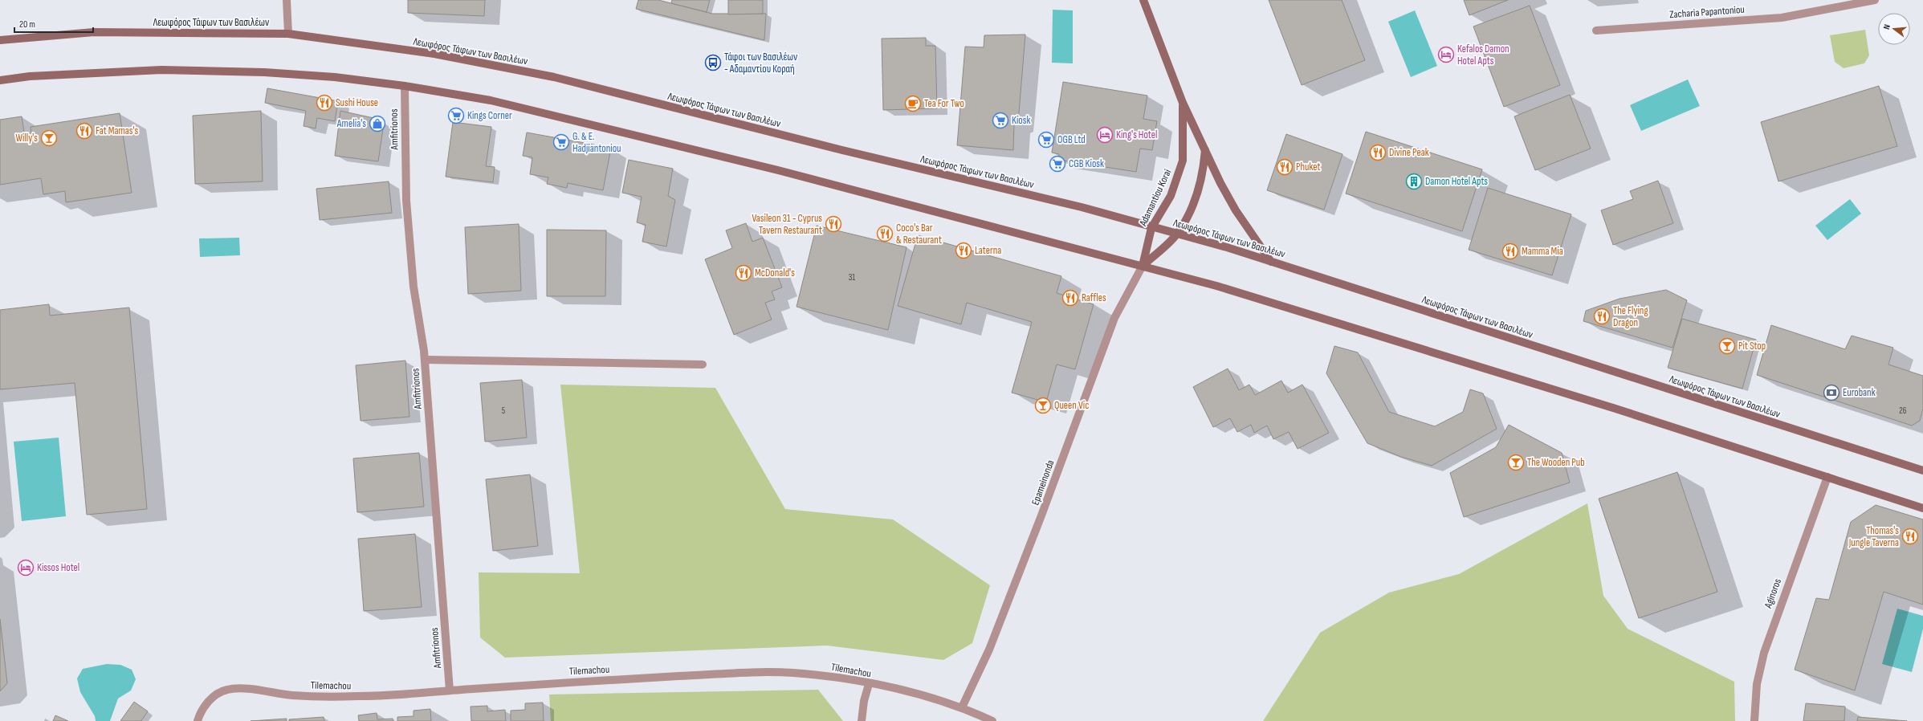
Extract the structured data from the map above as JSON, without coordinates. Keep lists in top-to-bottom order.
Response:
{
  "streets": {
    "main road": ["Λεωφόρος Τάφων των Βασιλέων", "Adamantiou Korai"],
    "street": [
      "Zacharia Papantoniou",
      "Amfitrionos",
      "Epameinonda",
      "Aginoros",
      "Tilemachou"
    ]
  },
  "crossings": [
    ["Λεωφόρος Τάφων των Βασιλέων", "Adamantiou Korai"],
    ["Amfitrionos", "Tilemachou"],
    ["Adamantiou Korai", "Epameinonda"],
    ["Epameinonda", "Tilemachou"]
  ],
  "places": {
    "hotel": ["Kefalos Damon Hotel Apts", "King's Hotel", "Kissos Hotel"],
    "bus stop": ["Τάφοι των Βασιλέων - Αδαμαντίου Κοραή"],
    "restaurant": [
      "Sushi House",
      "Fat Mamas's",
      "Divine Peak",
      "Phuket",
      "Vasileon 31 - Cyprus Tavern Restaurant",
      "Coco's Bar & Restaurant",
      "Laterna",
      "Mamma Mia",
      "McDonald's",
      "Raffles",
      "The Flying Dragon",
      "Thomas's Jungle Taverna"
    ],
    "cafe": ["Tea For Two"],
    "supermarket": [
      "Kings Corner",
      "Kiosk",
      "OGB Ltd",
      "G. & E. Hadjiantoniou",
      "CGB Kiosk"
    ],
    "shop": ["Amelia's"],
    "bar": [
      "Willy's",
      "Pit Stop",
      "Queen Vic",
      "The Wooden Pub"
    ],
    "building": ["Damon Hotel Apts"],
    "bank": ["Eurobank"]
  },
  "house_numbers": ["31", "5", "26"],
  "scale_bar": "20 m",
  "north": "left"
}
